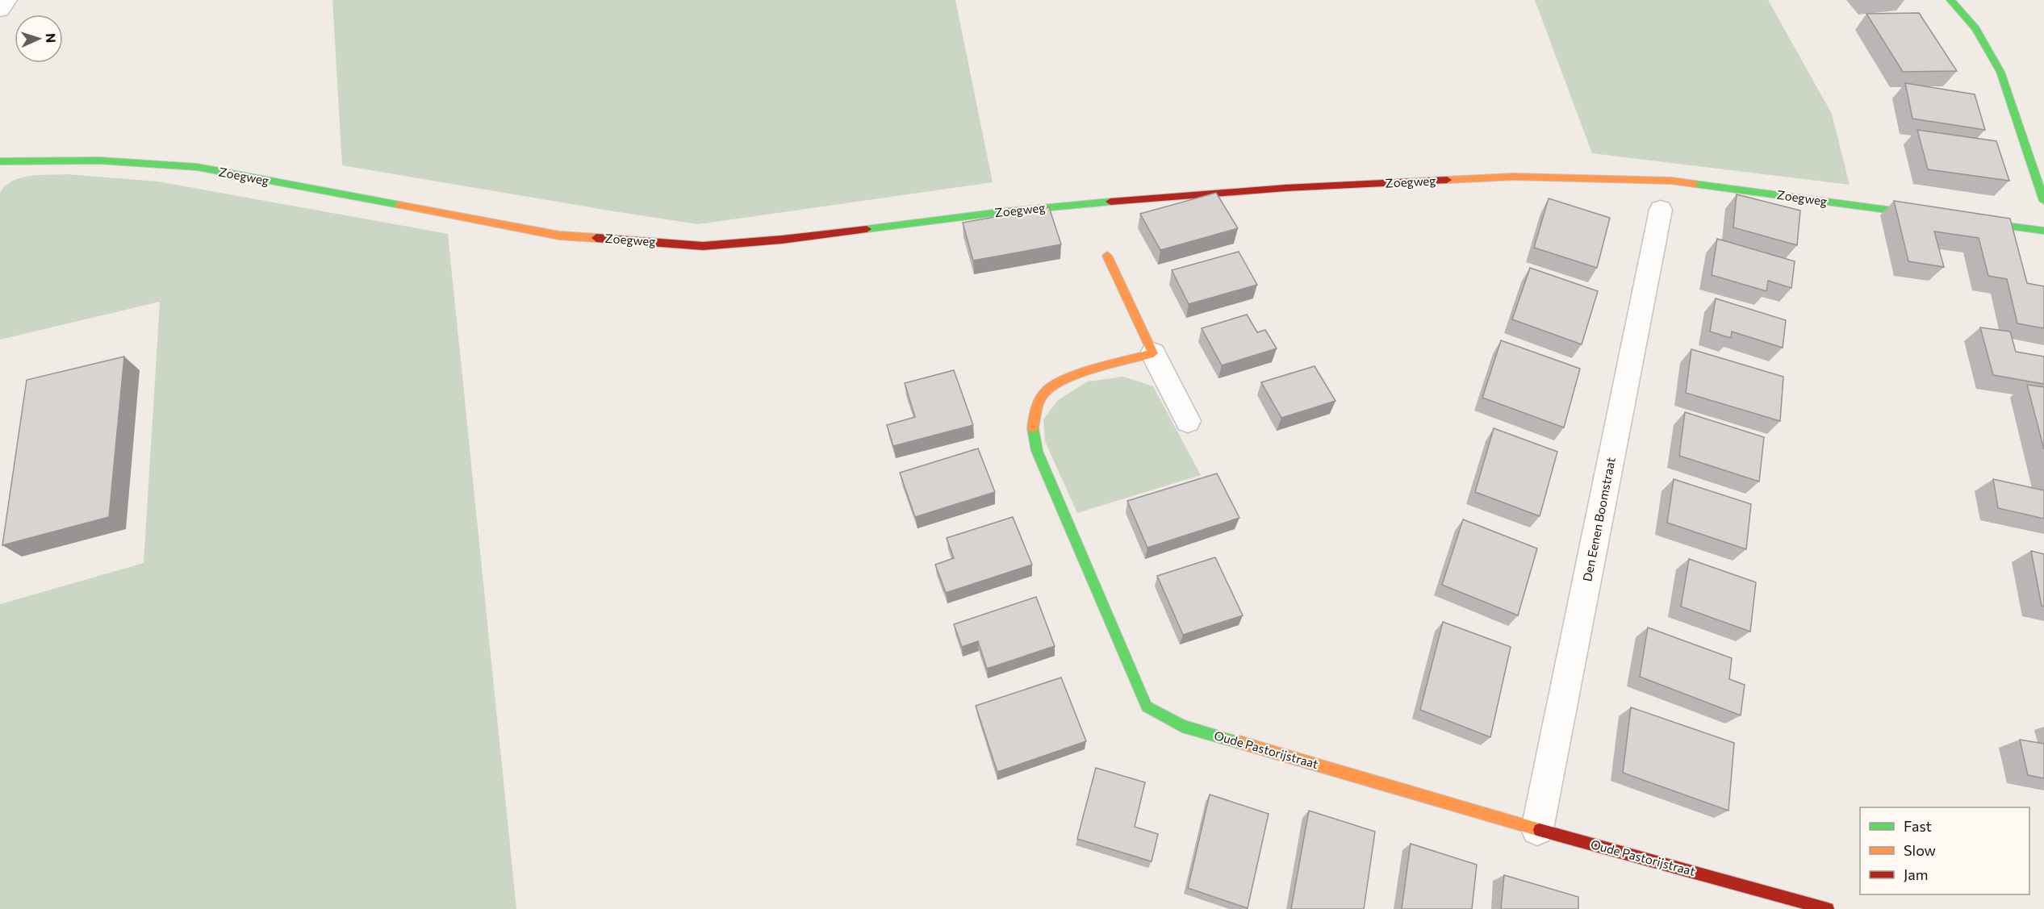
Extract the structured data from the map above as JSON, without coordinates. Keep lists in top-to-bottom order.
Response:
{
  "streets": {
    "street": ["Zoegweg", "Den Eenen Boomstraat", "Oude Pastorijstraat"]
  },
  "crossings": [
    ["Den Eenen Boomstraat", "Oude Pastorijstraat"]
  ],
  "legend": ["Fast", "Slow", "Jam"],
  "north": "right"
}
